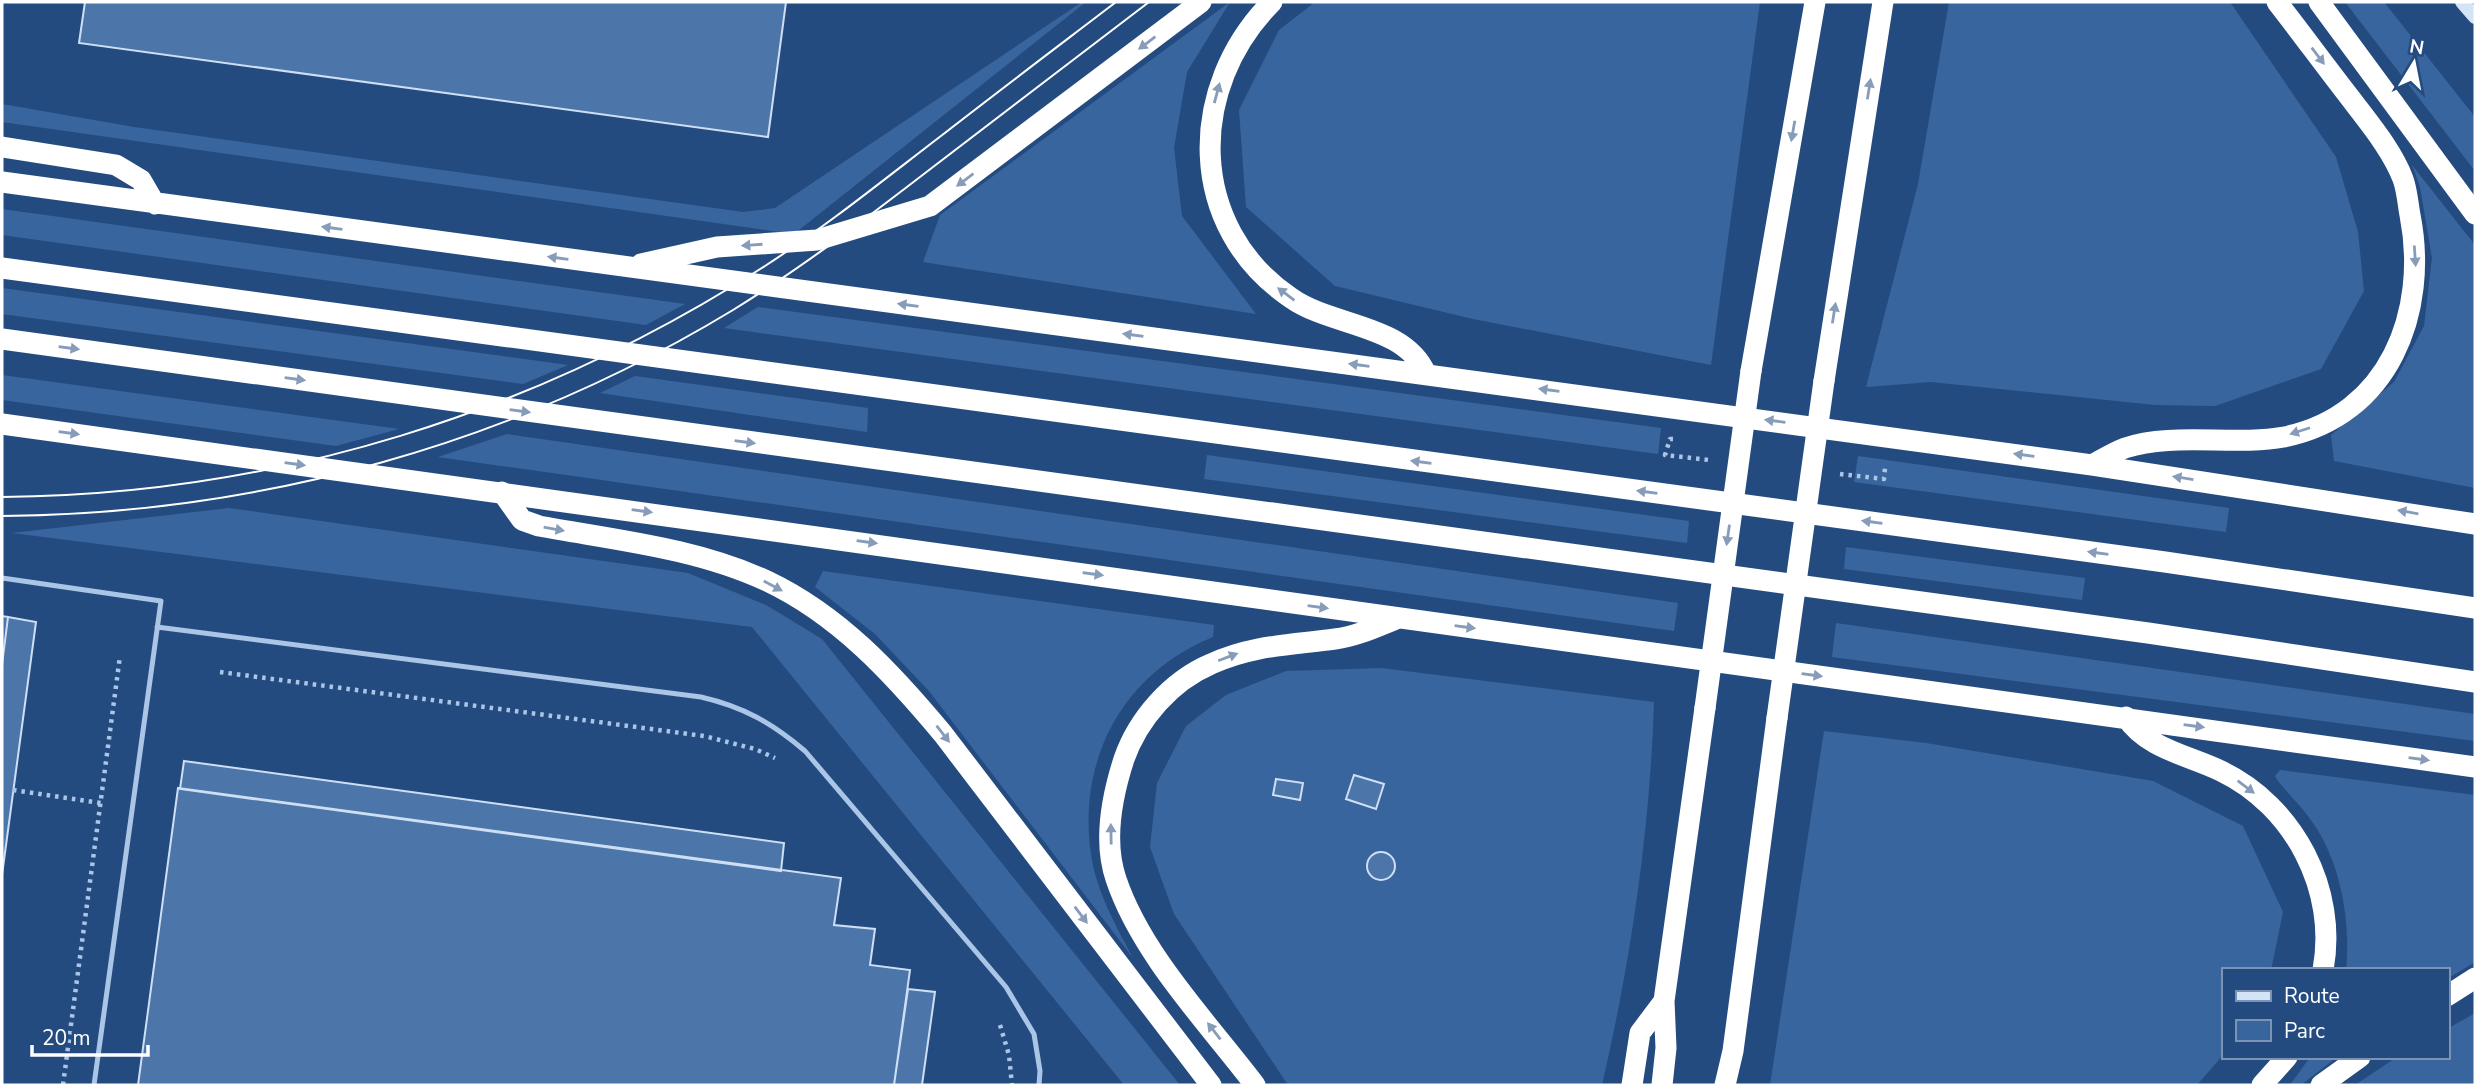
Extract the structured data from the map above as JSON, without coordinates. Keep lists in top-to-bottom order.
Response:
{
  "legend": ["Route", "Parc"],
  "scale_bar": "20 m",
  "north": "top"
}
